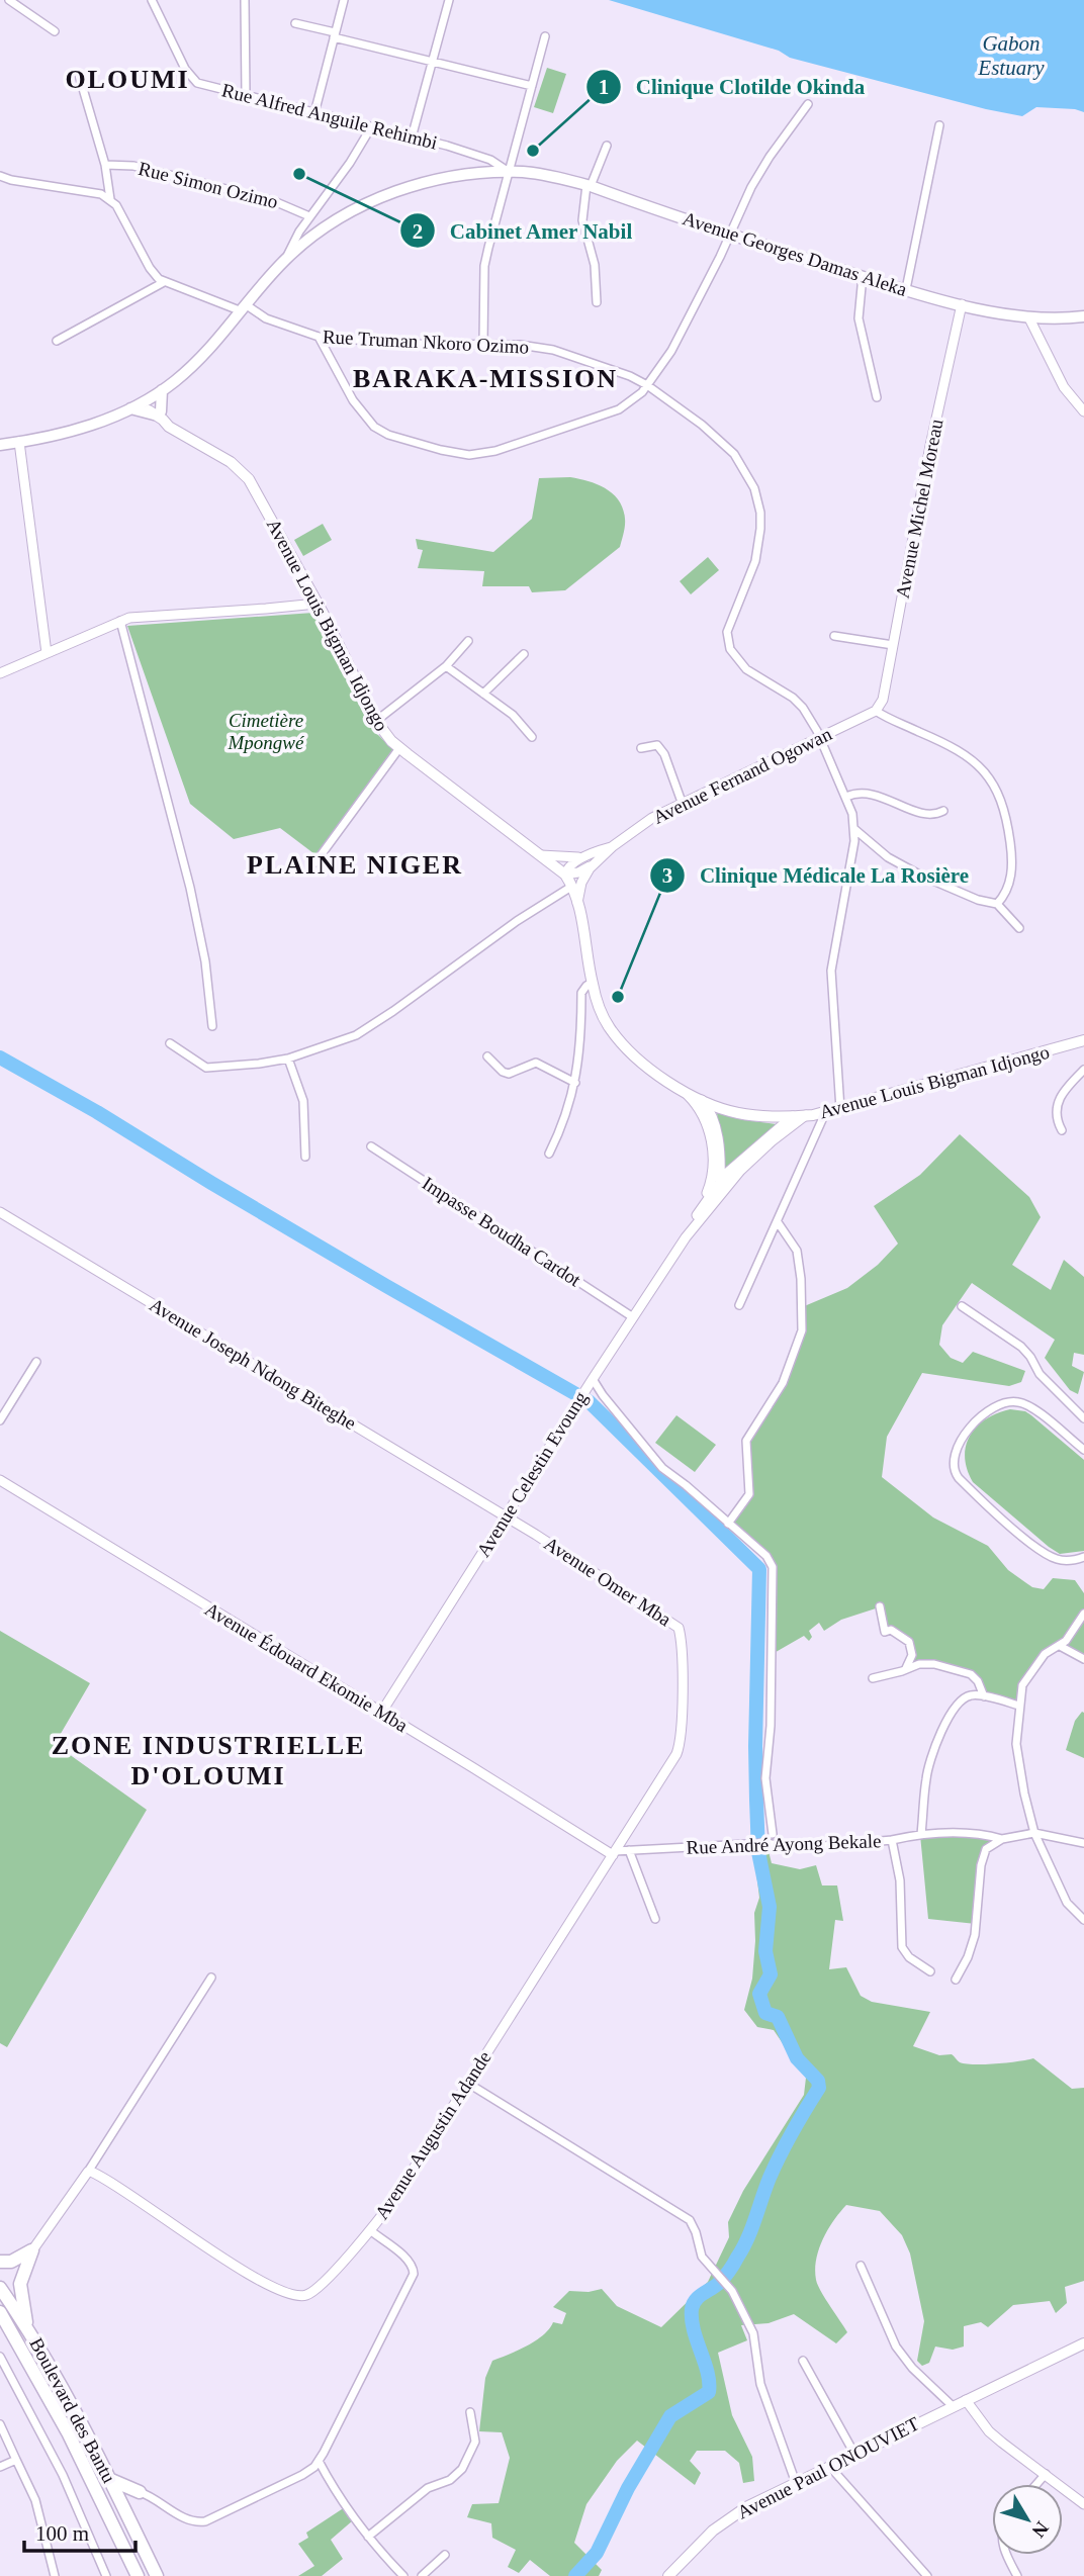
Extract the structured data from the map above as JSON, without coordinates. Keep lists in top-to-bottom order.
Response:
{
  "streets": {
    "highway": ["Boulevard des Bantu"],
    "main road": ["Avenue Georges Damas Aleka", "Avenue Louis Bigman Idjongo", "Avenue Paul ONOUVIET"],
    "street": [
      "Rue Alfred Anguile Rehimbi",
      "Rue Simon Ozimo",
      "Rue Truman Nkoro Ozimo",
      "Avenue Michel Moreau",
      "Avenue Fernand Ogowan",
      "Impasse Boudha Cardot",
      "Avenue Joseph Ndong Biteghe",
      "Avenue Celestin Evoung",
      "Avenue Omer Mba",
      "Avenue Édouard Ekomie Mba",
      "Rue André Ayong Bekale",
      "Avenue Augustin Adande"
    ]
  },
  "crossings": [
    ["Rue Alfred Anguile Rehimbi", "Avenue Georges Damas Aleka"],
    ["Avenue Georges Damas Aleka", "Rue Truman Nkoro Ozimo"],
    ["Avenue Georges Damas Aleka", "Avenue Michel Moreau"],
    ["Rue Truman Nkoro Ozimo", "Avenue Fernand Ogowan"],
    ["Avenue Michel Moreau", "Avenue Fernand Ogowan"],
    ["Avenue Louis Bigman Idjongo", "Avenue Fernand Ogowan"],
    ["Impasse Boudha Cardot", "Avenue Celestin Evoung"],
    ["Avenue Joseph Ndong Biteghe", "Avenue Celestin Evoung"],
    ["Avenue Joseph Ndong Biteghe", "Avenue Omer Mba"],
    ["Avenue Celestin Evoung", "Avenue Omer Mba"],
    ["Avenue Celestin Evoung", "Avenue Édouard Ekomie Mba"],
    ["Avenue Omer Mba", "Avenue Édouard Ekomie Mba"],
    ["Avenue Omer Mba", "Rue André Ayong Bekale"],
    ["Avenue Omer Mba", "Avenue Augustin Adande"],
    ["Avenue Édouard Ekomie Mba", "Rue André Ayong Bekale"],
    ["Avenue Édouard Ekomie Mba", "Avenue Augustin Adande"],
    ["Rue André Ayong Bekale", "Avenue Augustin Adande"]
  ],
  "districts": [
    "OLOUMI",
    "BARAKA-MISSION",
    "PLAINE NIGER",
    "ZONE INDUSTRIELLE D'OLOUMI"
  ],
  "water": ["Gabon Estuary"],
  "parks": ["Cimetière Mpongwé"],
  "places": ["Clinique Clotilde Okinda", "Cabinet Amer Nabil", "Clinique Médicale La Rosière"],
  "scale_bar": "100 m",
  "north": "bottom right"
}
